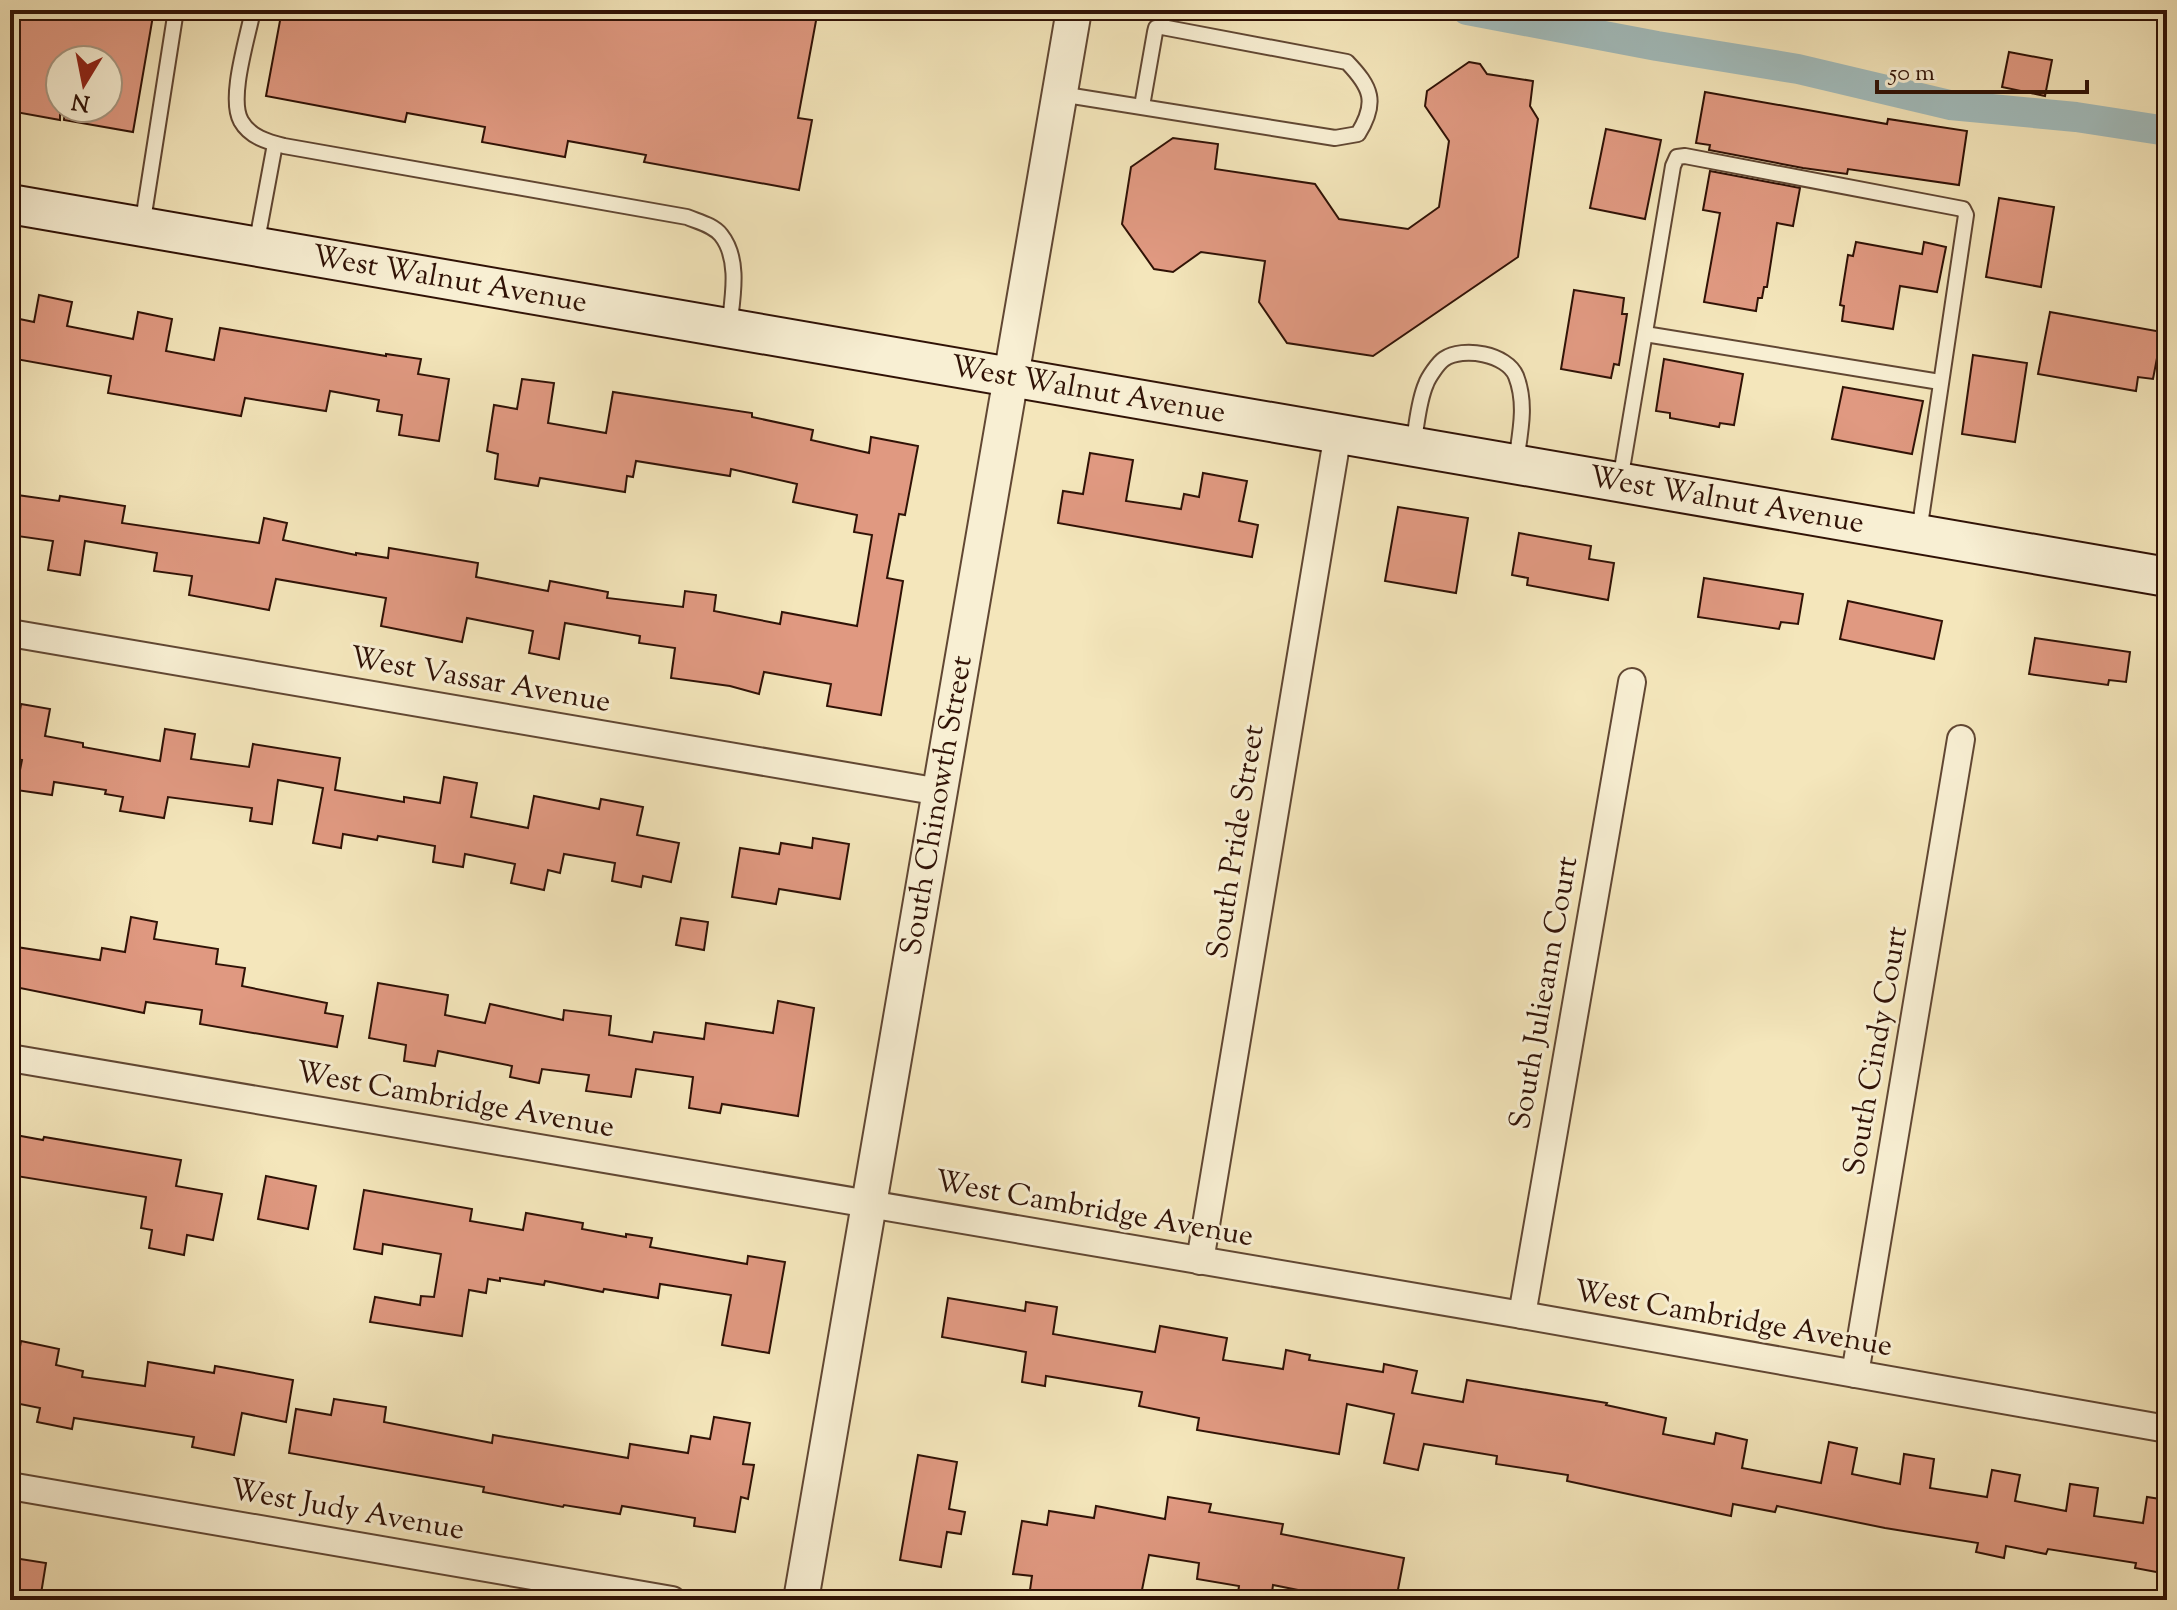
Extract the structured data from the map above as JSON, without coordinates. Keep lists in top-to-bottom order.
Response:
{
  "streets": {
    "main road": ["West Walnut Avenue"],
    "street": [
      "West Vassar Avenue",
      "South Chinowth Street",
      "South Pride Street",
      "South Julieann Court",
      "South Cindy Court",
      "West Cambridge Avenue",
      "West Judy Avenue"
    ]
  },
  "crossings": [
    ["West Walnut Avenue", "South Chinowth Street"],
    ["West Walnut Avenue", "South Pride Street"],
    ["West Vassar Avenue", "South Chinowth Street"],
    ["South Chinowth Street", "West Cambridge Avenue"],
    ["South Pride Street", "West Cambridge Avenue"],
    ["South Julieann Court", "West Cambridge Avenue"],
    ["South Cindy Court", "West Cambridge Avenue"]
  ],
  "scale_bar": "50 m",
  "north": "bottom"
}
